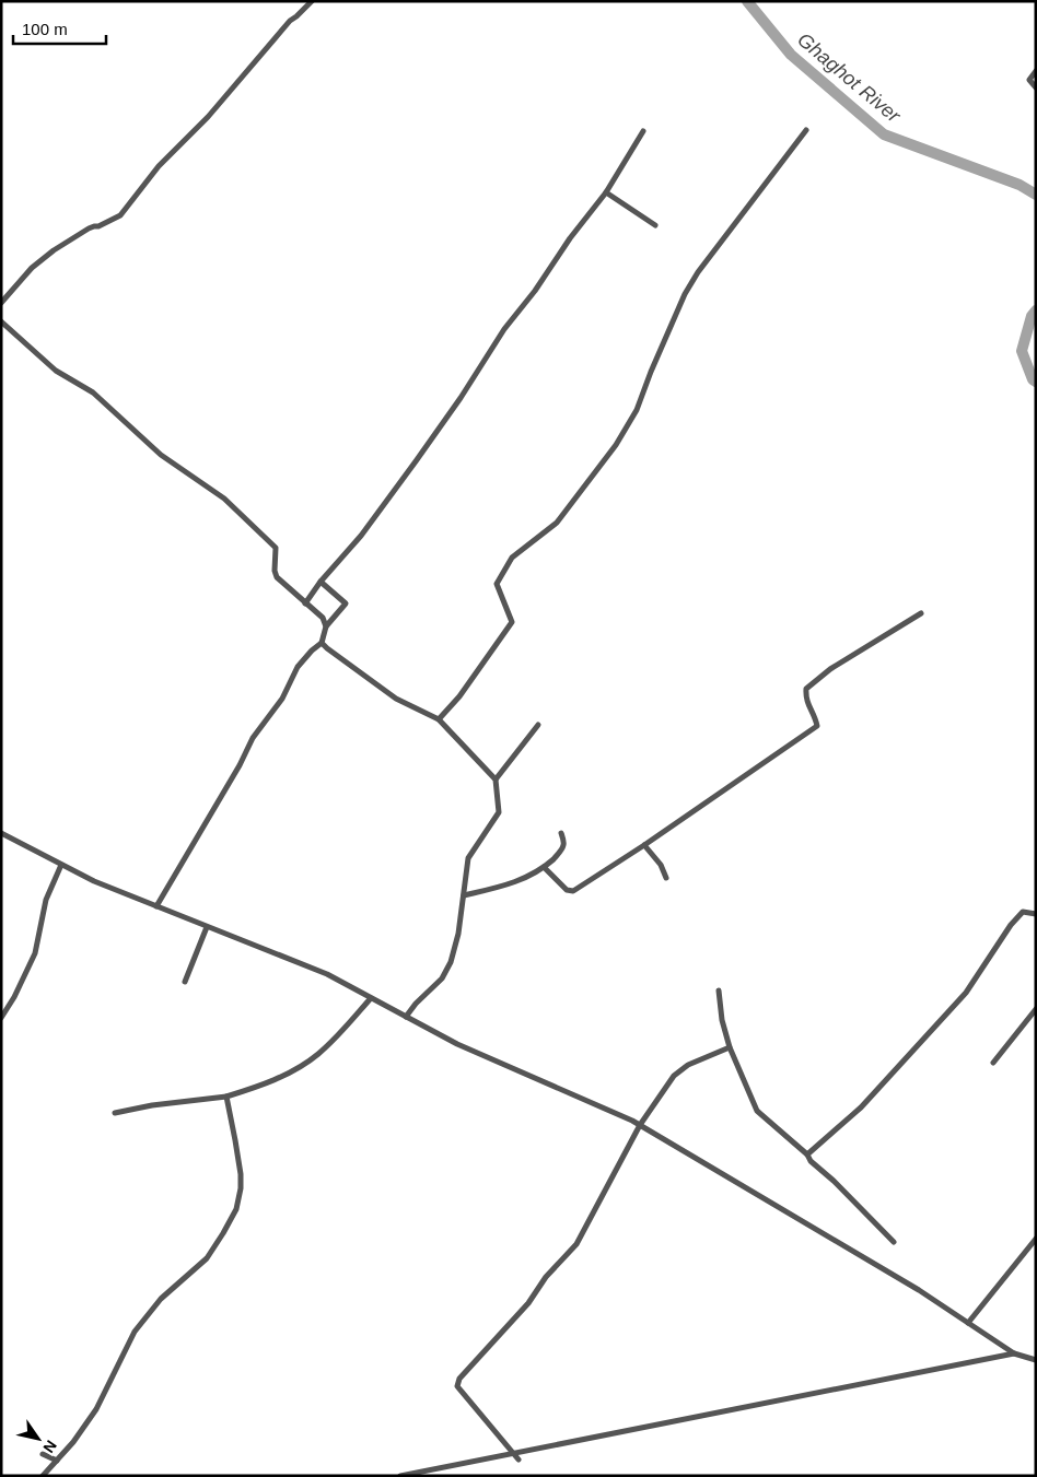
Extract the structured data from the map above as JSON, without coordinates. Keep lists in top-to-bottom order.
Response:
{
  "water": ["Ghaghot River"],
  "scale_bar": "100 m",
  "north": "bottom right"
}
